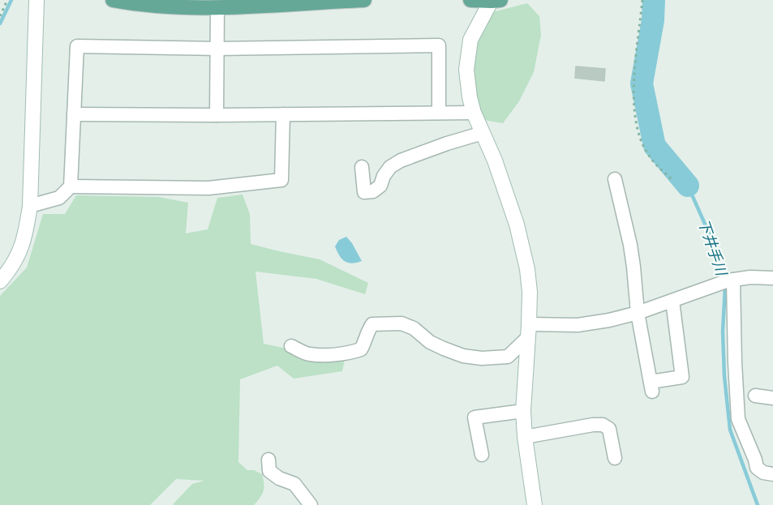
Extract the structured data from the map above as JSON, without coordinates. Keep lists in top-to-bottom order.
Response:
{
  "water": ["下井手川"]
}
